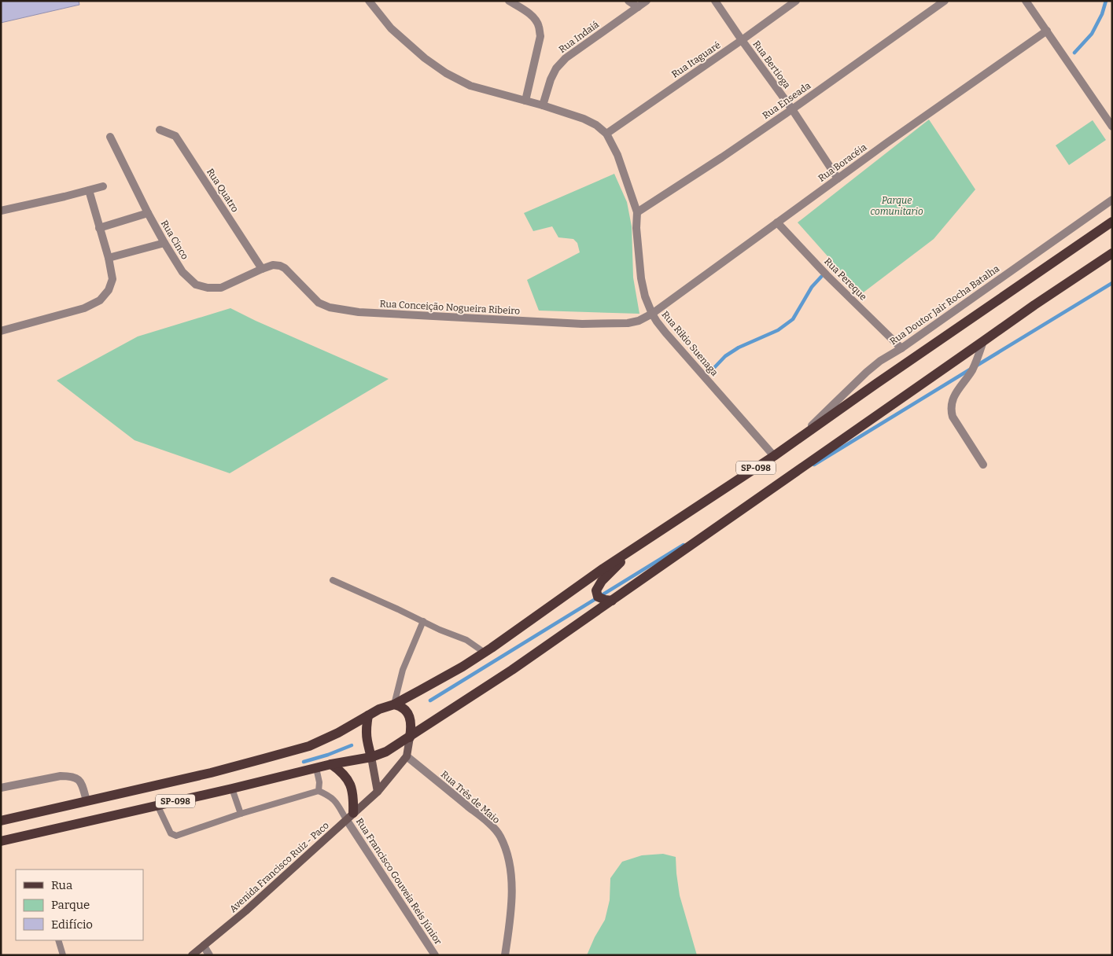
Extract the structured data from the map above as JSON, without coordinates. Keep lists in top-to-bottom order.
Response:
{
  "streets": {
    "main road": ["SP-098"],
    "street": [
      "Rua Indaiá",
      "Rua Itaguaré",
      "Rua Bertioga",
      "Rua Enseada",
      "Rua Boracéia",
      "Rua Quatro",
      "Rua Cinco",
      "Rua Pereque",
      "Rua Doutor Jair Rocha Batalha",
      "Rua Conceição Nogueira Ribeiro",
      "Rua Rikio Suenaga",
      "Rua Três de Maio",
      "Avenida Francisco Ruiz - Paco",
      "Rua Francisco Gouveia Reis Júnior"
    ]
  },
  "crossings": [
    ["Rua Indaiá", "Rua Rikio Suenaga"],
    ["Rua Itaguaré", "Rua Bertioga"],
    ["Rua Itaguaré", "Rua Rikio Suenaga"],
    ["Rua Bertioga", "Rua Enseada"],
    ["Rua Bertioga", "Rua Boracéia"],
    ["Rua Enseada", "Rua Rikio Suenaga"],
    ["Rua Boracéia", "Rua Pereque"],
    ["Rua Boracéia", "Rua Conceição Nogueira Ribeiro"],
    ["Rua Boracéia", "Rua Rikio Suenaga"],
    ["Rua Quatro", "Rua Cinco"],
    ["Rua Quatro", "Rua Conceição Nogueira Ribeiro"],
    ["Rua Cinco", "Rua Conceição Nogueira Ribeiro"],
    ["Rua Pereque", "Rua Doutor Jair Rocha Batalha"],
    ["Rua Doutor Jair Rocha Batalha", "SP-098"],
    ["Rua Conceição Nogueira Ribeiro", "Rua Rikio Suenaga"],
    ["Rua Rikio Suenaga", "SP-098"],
    ["Rua Três de Maio", "Avenida Francisco Ruiz - Paco"],
    ["Avenida Francisco Ruiz - Paco", "Rua Francisco Gouveia Reis Júnior"]
  ],
  "parks": ["Parque comunitario"],
  "legend": ["Rua", "Parque", "Edifício"]
}
